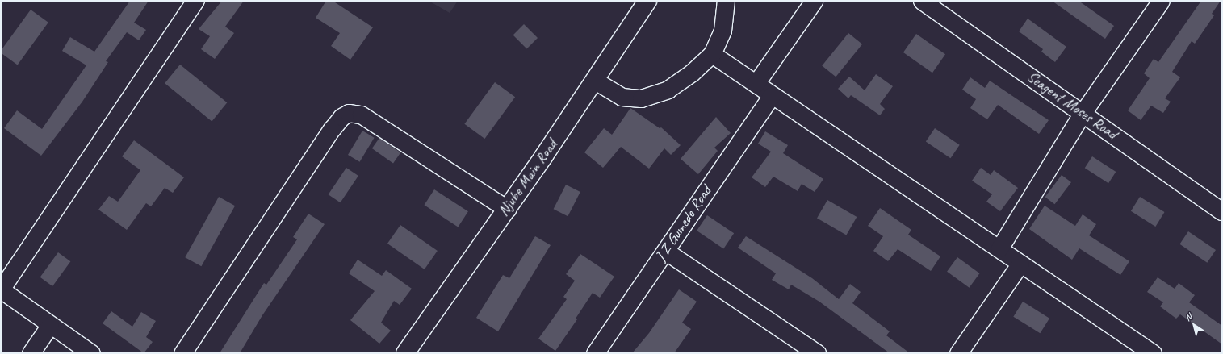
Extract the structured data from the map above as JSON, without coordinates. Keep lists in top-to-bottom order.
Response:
{
  "streets": {
    "street": ["Seagent Moses Road", "Njube Main Road", "J Z Gumede Road"]
  },
  "north": "top left"
}
